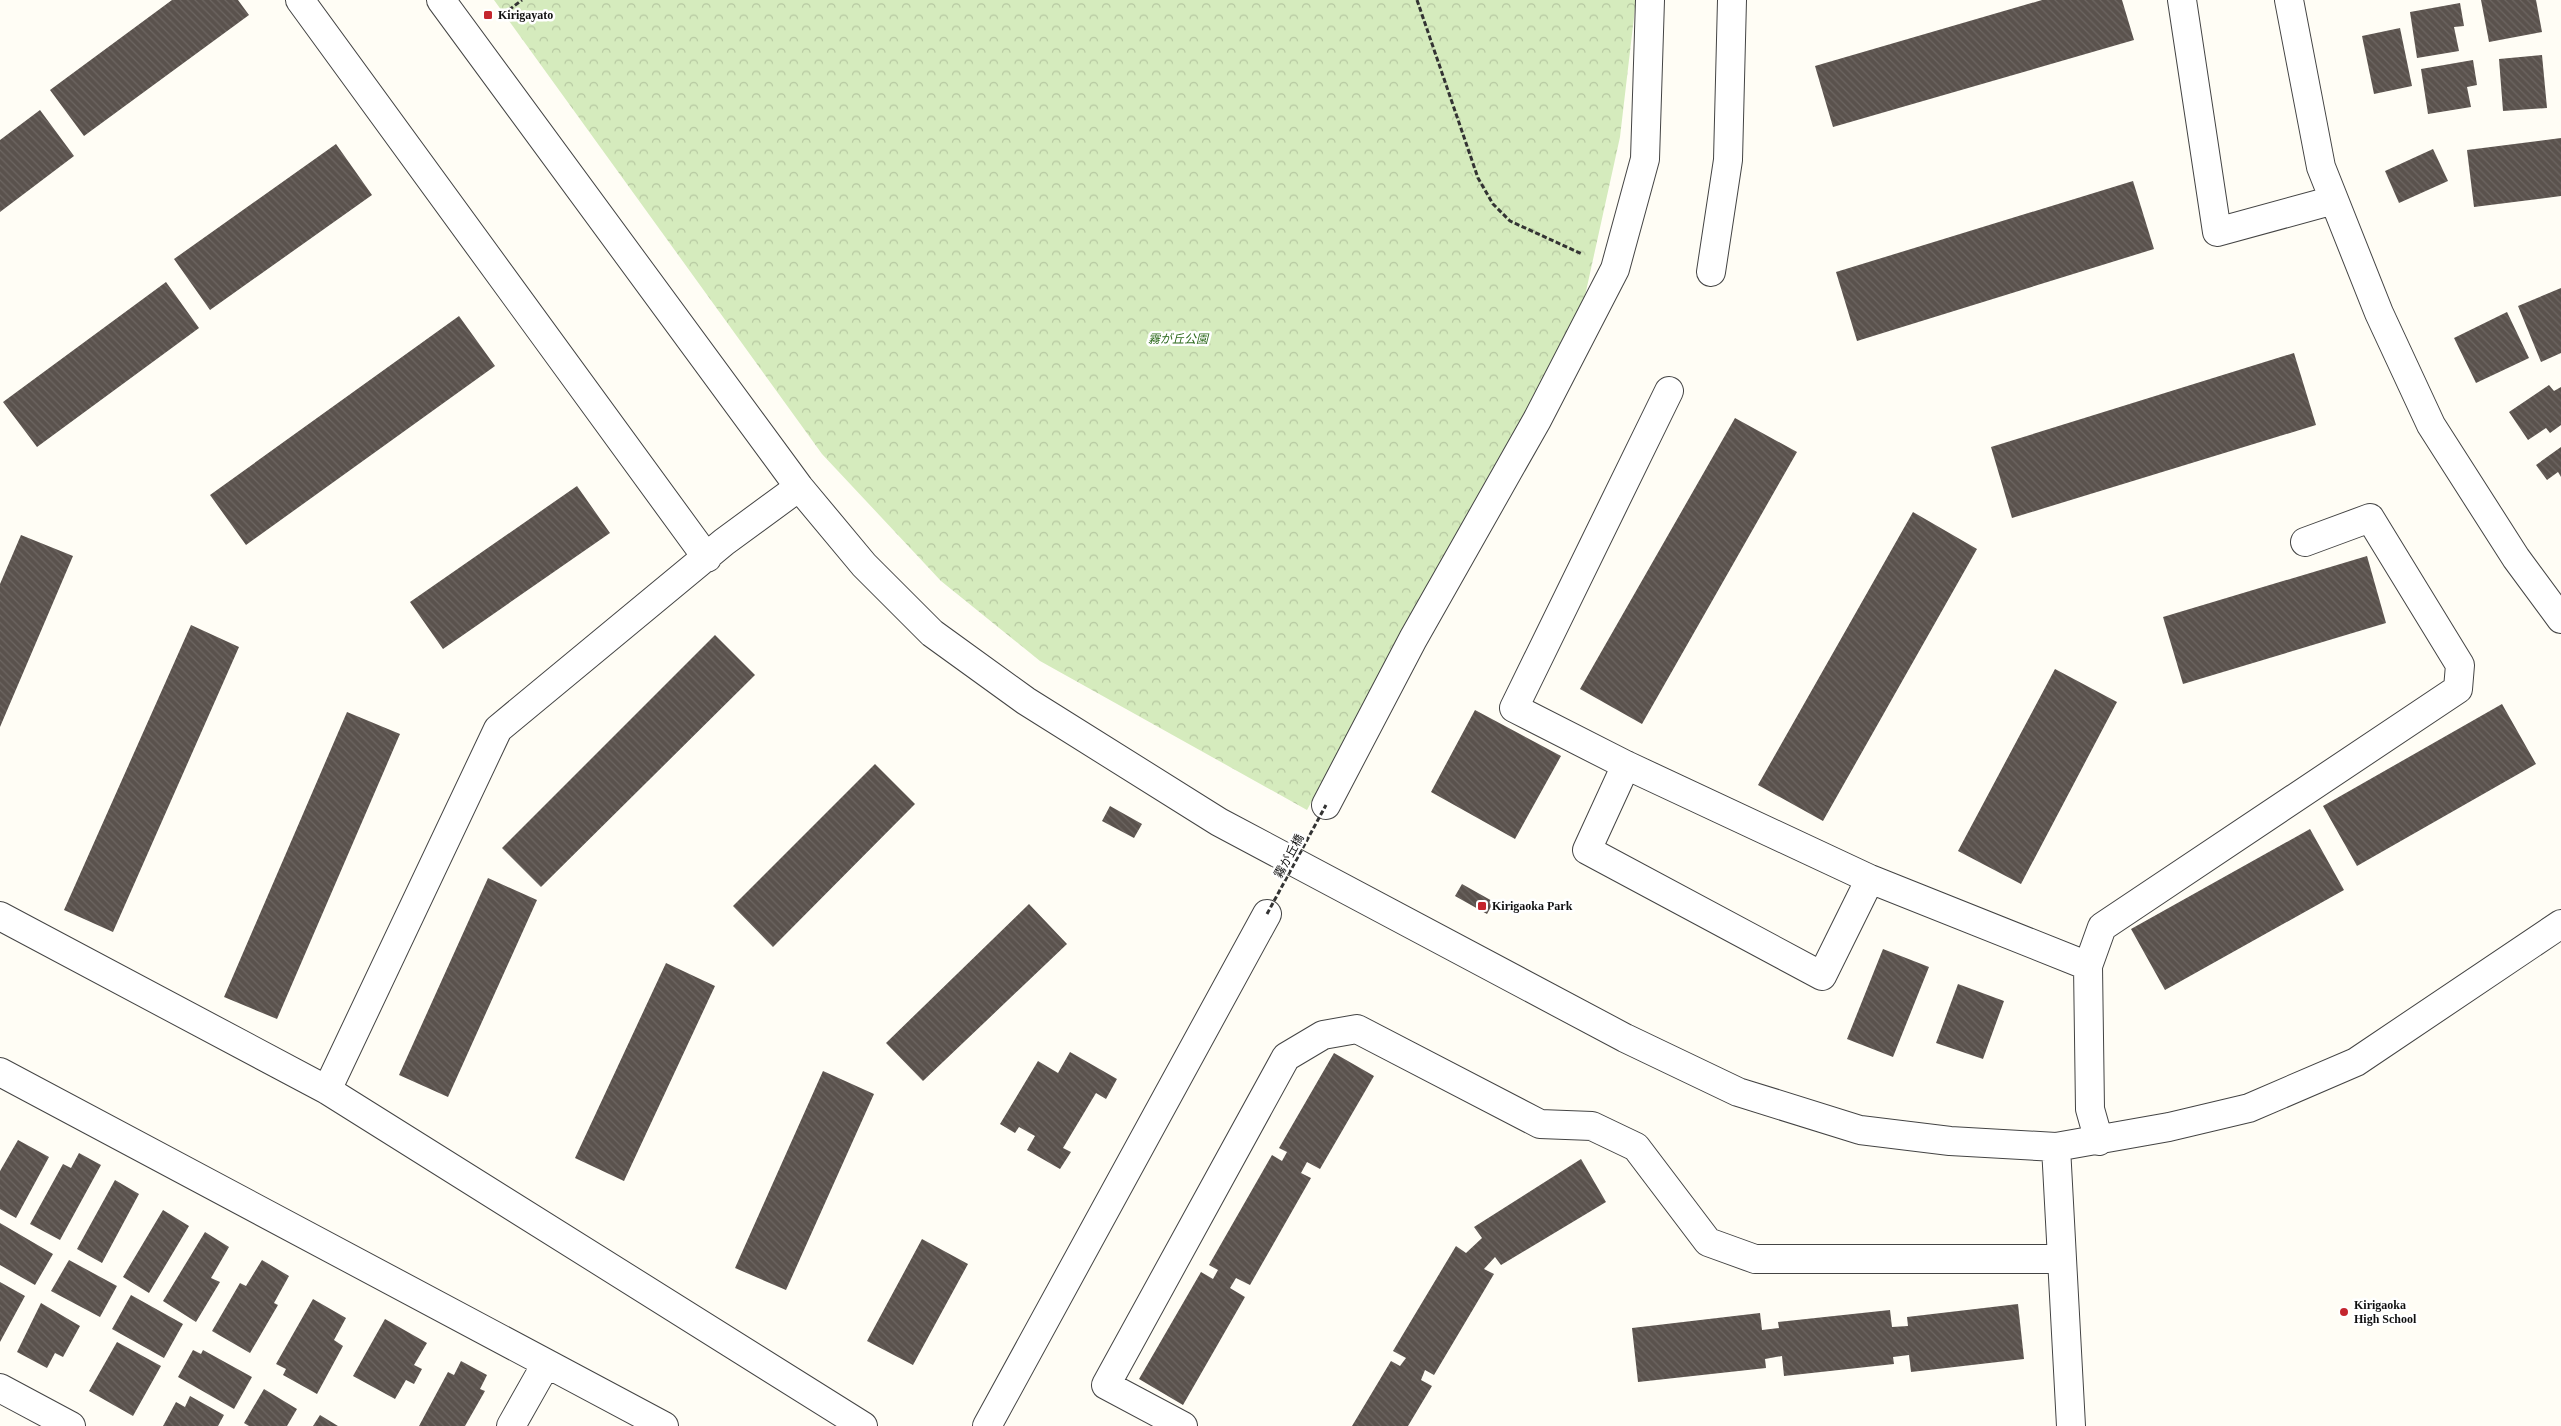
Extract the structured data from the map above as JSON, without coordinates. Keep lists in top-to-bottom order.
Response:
{
  "streets": {
    "path": ["霧が丘橋"]
  },
  "parks": ["霧が丘公園"],
  "places": {
    "transit": ["Kirigayato", "Kirigaoka Park"],
    "other": ["Kirigaoka High School"]
  }
}
